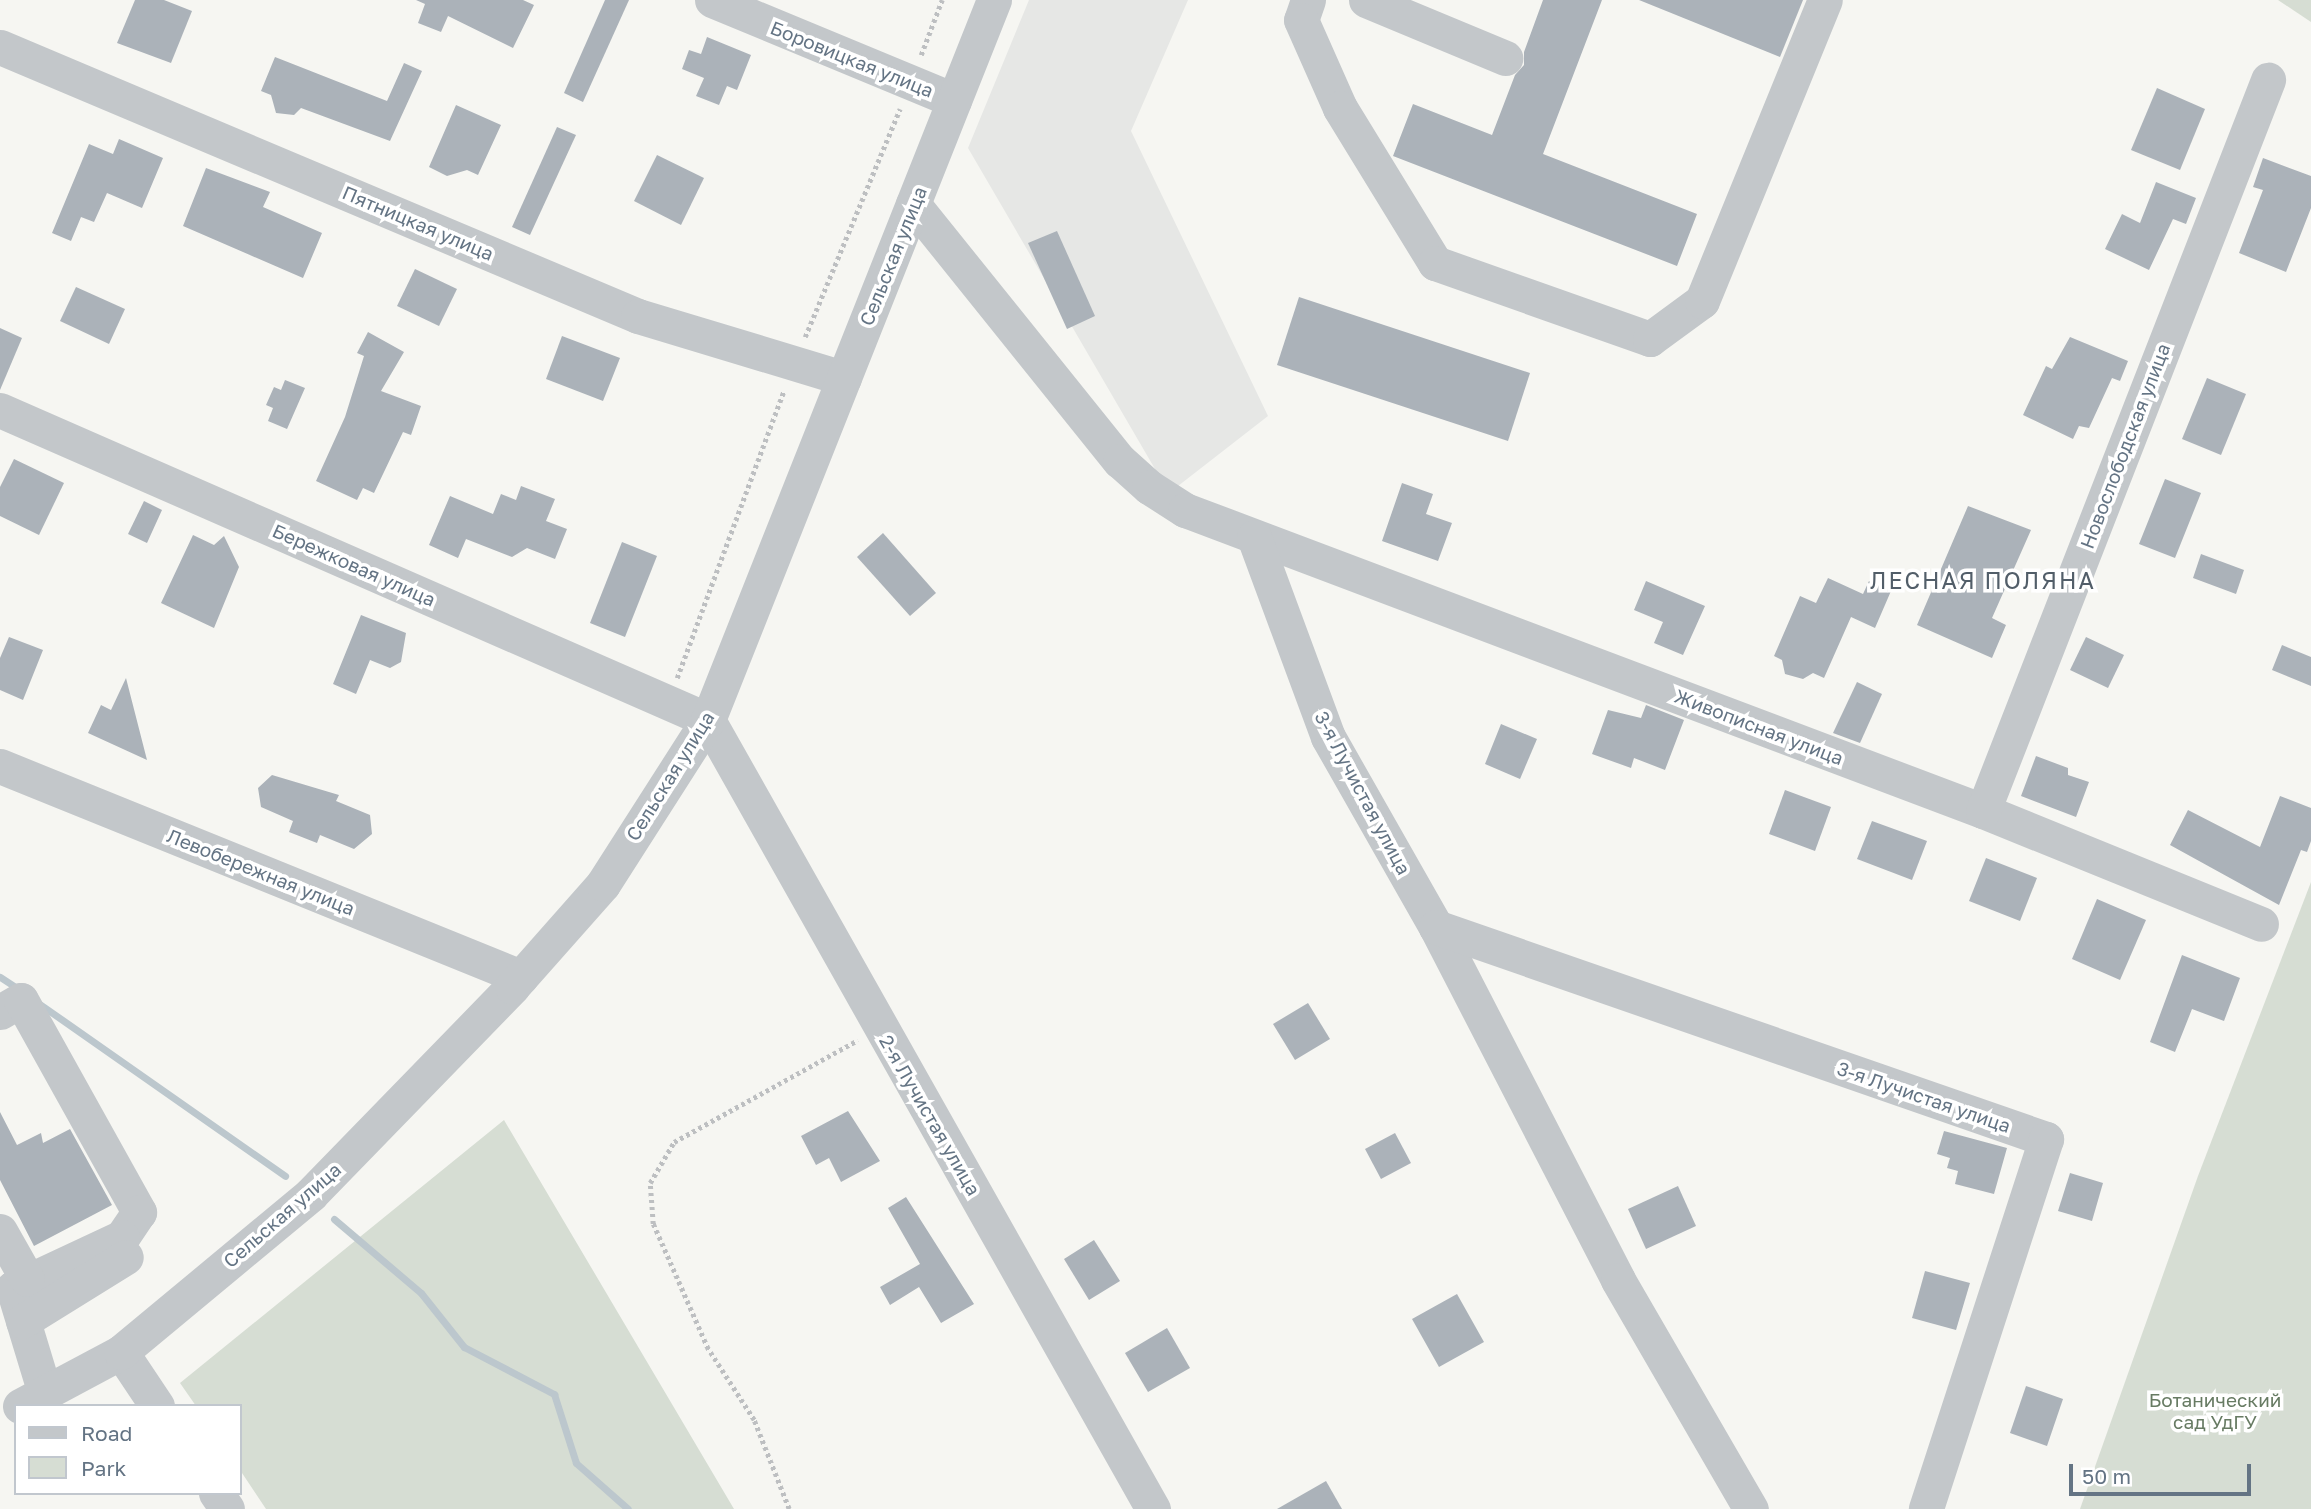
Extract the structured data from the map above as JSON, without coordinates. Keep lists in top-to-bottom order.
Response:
{
  "streets": {
    "street": [
      "Боровицкая улица",
      "Пятницкая улица",
      "Сельская улица",
      "Новослободская улица",
      "Бережковая улица",
      "Живописная улица",
      "3-я Лучистая улица",
      "Левобережная улица",
      "2-я Лучистая улица"
    ]
  },
  "crossings": [
    ["Боровицкая улица", "Сельская улица"],
    ["Пятницкая улица", "Сельская улица"],
    ["Сельская улица", "Бережковая улица"],
    ["Сельская улица", "Живописная улица"],
    ["Сельская улица", "Левобережная улица"],
    ["Сельская улица", "2-я Лучистая улица"],
    ["Новослободская улица", "Живописная улица"],
    ["Бережковая улица", "2-я Лучистая улица"],
    ["Живописная улица", "3-я Лучистая улица"]
  ],
  "districts": ["ЛЕСНАЯ ПОЛЯНА"],
  "parks": ["Ботанический сад УдГУ"],
  "legend": ["Road", "Park"],
  "scale_bar": "50 m"
}
